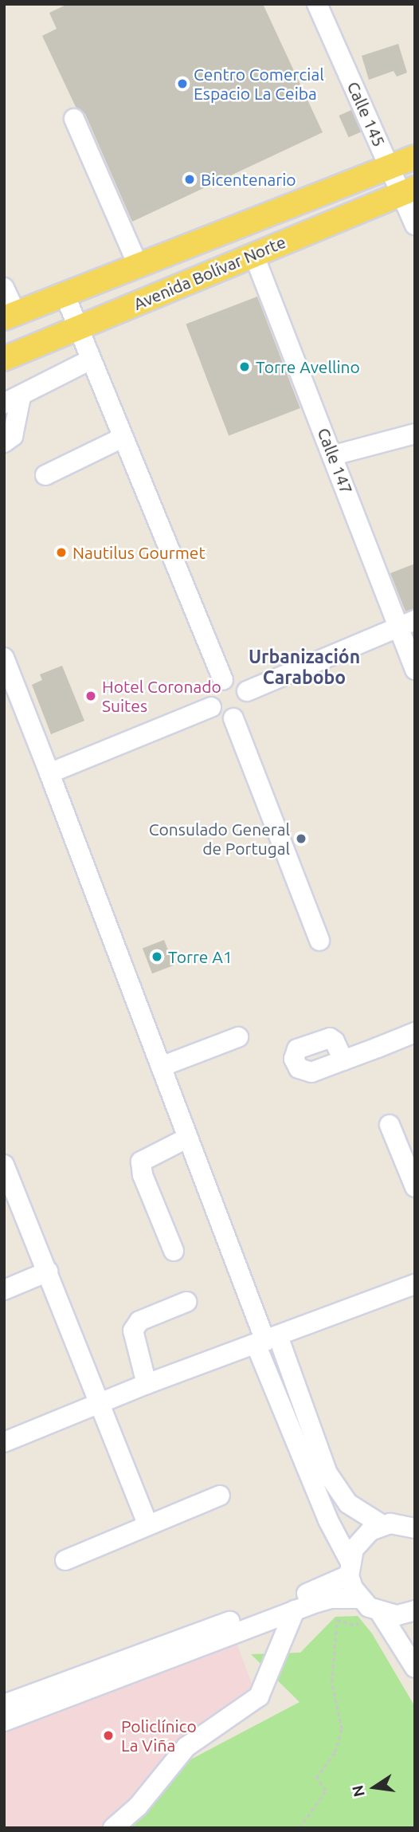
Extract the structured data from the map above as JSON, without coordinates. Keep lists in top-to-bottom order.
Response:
{
  "streets": {
    "main road": ["Avenida Bolívar Norte"],
    "street": ["Calle 145", "Calle 147"]
  },
  "crossings": [
    ["Calle 145", "Avenida Bolívar Norte"],
    ["Avenida Bolívar Norte", "Calle 147"]
  ],
  "districts": ["Urbanización Carabobo"],
  "places": [
    "Centro Comercial Espacio La Ceiba",
    "Bicentenario",
    "Torre Avellino",
    "Nautilus Gourmet",
    "Hotel Coronado Suites",
    "Consulado General de Portugal",
    "Torre A1",
    "Policlínico La Viña"
  ],
  "north": "left"
}
